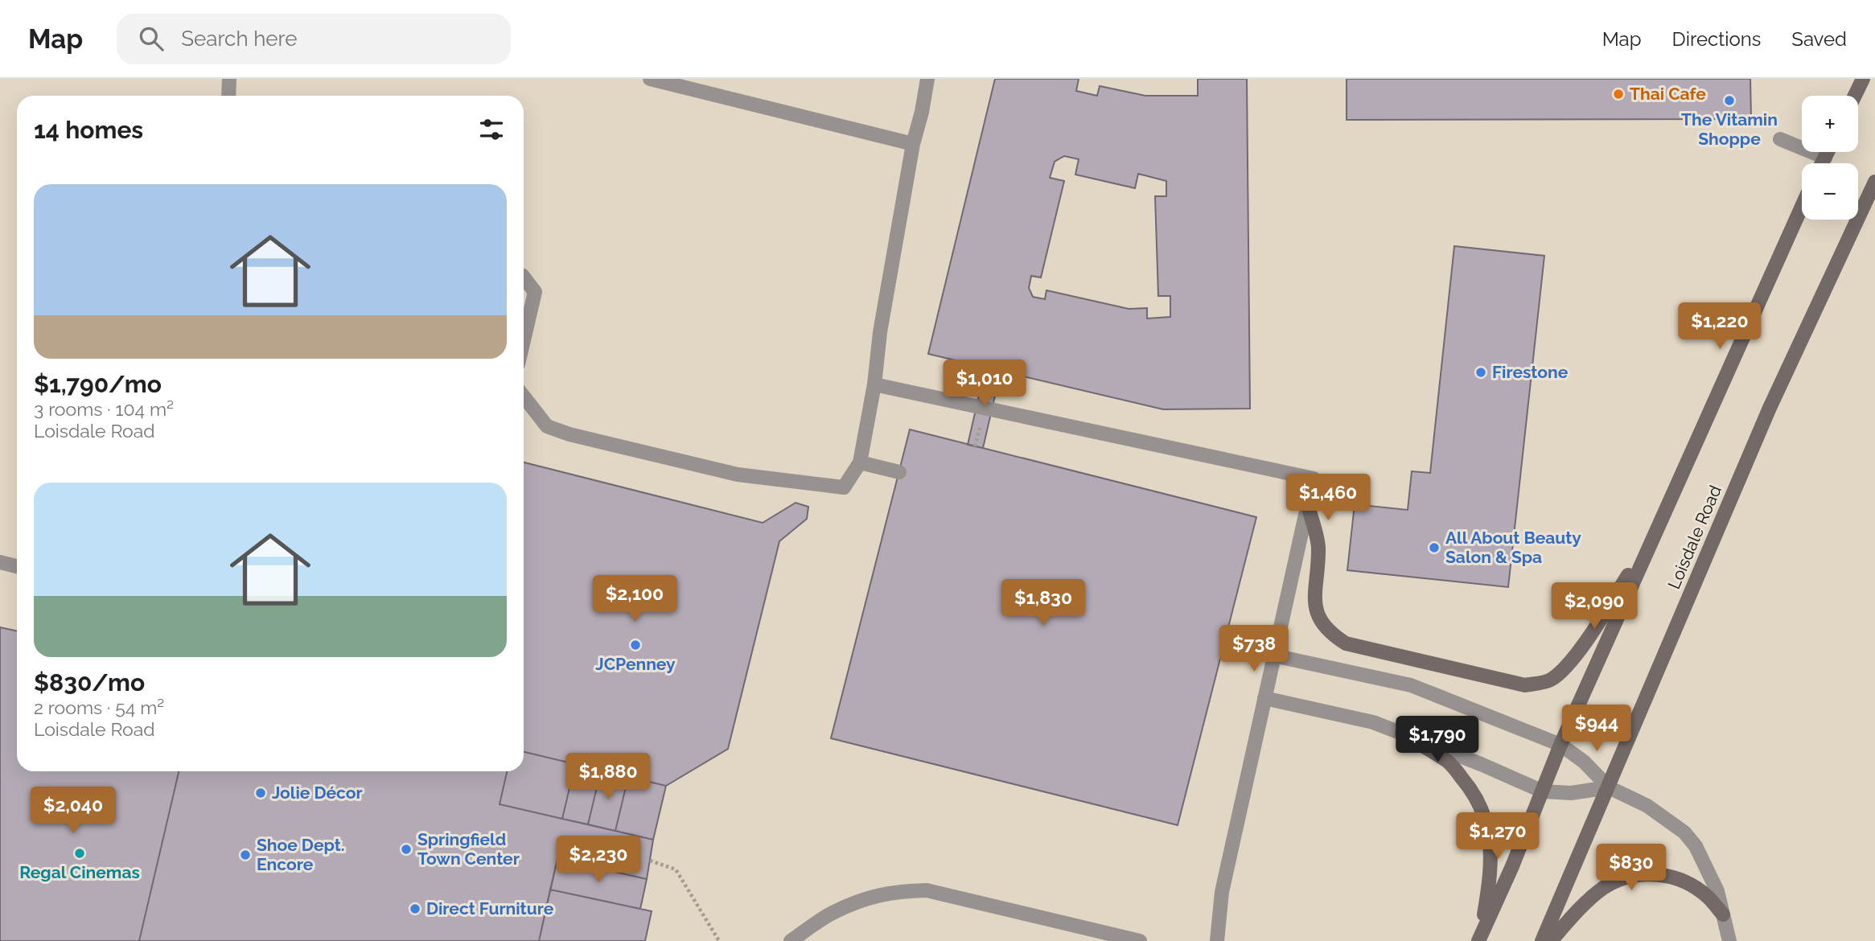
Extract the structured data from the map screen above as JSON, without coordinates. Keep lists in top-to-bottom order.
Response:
{
  "streets": {
    "main road": ["Loisdale Road"]
  },
  "places": [
    "Thai Cafe",
    "The Vitamin Shoppe",
    "Firestone",
    "All About Beauty Salon & Spa",
    "JCPenney",
    "Jolie Décor",
    "Springfield Town Center",
    "Regal Cinemas",
    "Shoe Dept. Encore",
    "Direct Furniture"
  ],
  "page": {
    "header": "Map",
    "search": "Search here",
    "nav": ["Map", "Directions", "Saved"],
    "map_buttons": ["+", "−"],
    "heading": "14 homes",
    "list": [
      {
        "name": "$1,790/mo",
        "note": "3 rooms · 104 m² · Loisdale Road"
      },
      {
        "name": "$830/mo",
        "note": "2 rooms · 54 m² · Loisdale Road"
      }
    ],
    "price": [
      "$1,220",
      "$1,010",
      "$1,460",
      "$2,100",
      "$1,830",
      "$2,090",
      "$738",
      "$944",
      "$1,790",
      "$1,880",
      "$2,040",
      "$1,270",
      "$2,230",
      "$830"
    ]
  }
}
